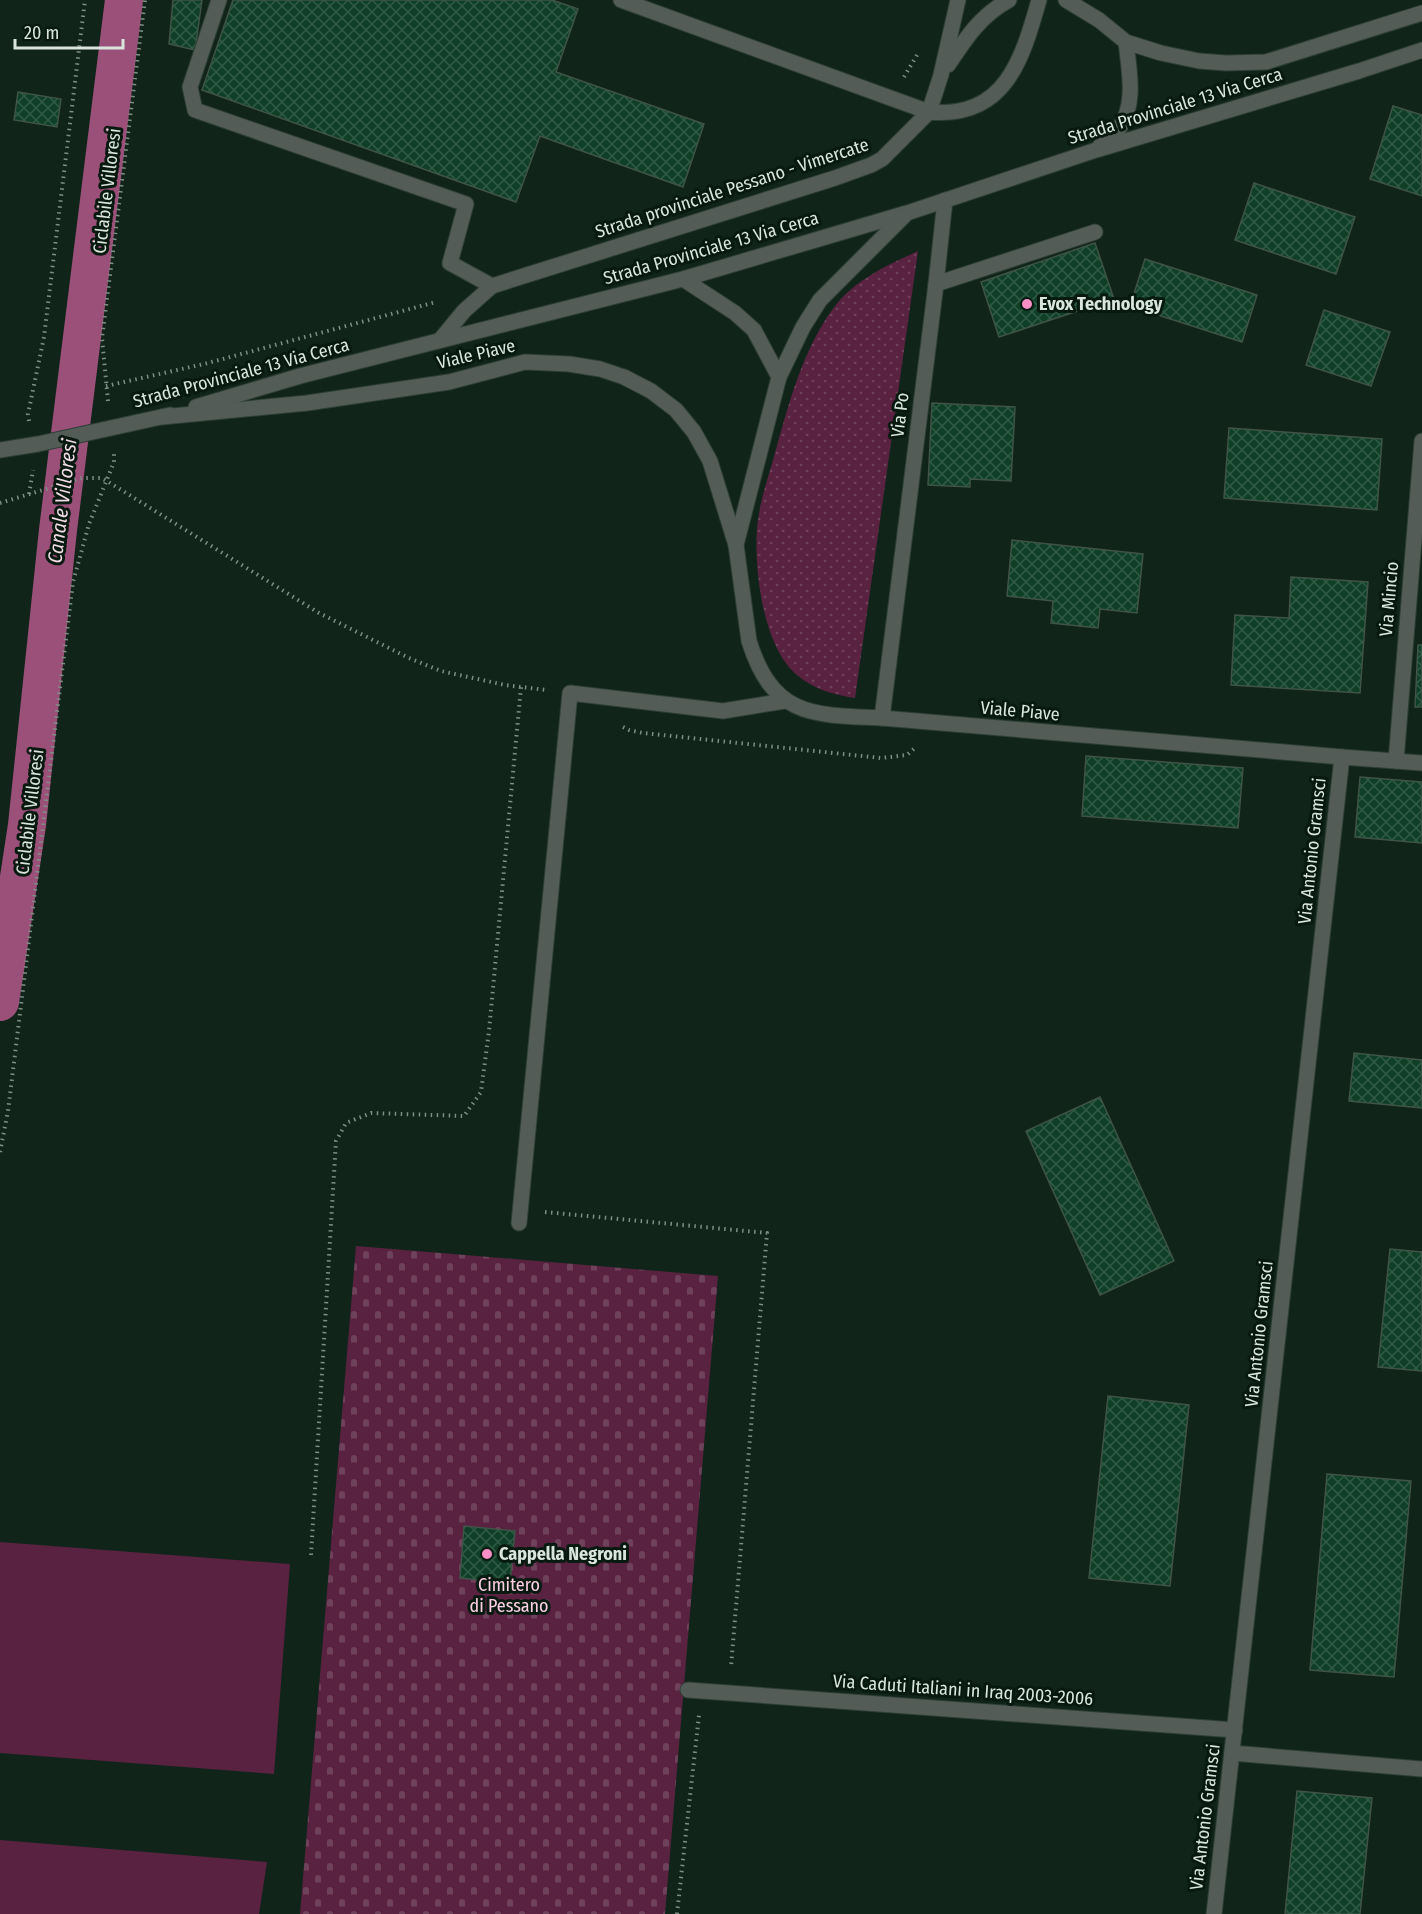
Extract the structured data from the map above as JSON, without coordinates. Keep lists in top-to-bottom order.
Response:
{
  "streets": {
    "street": [
      "Strada Provinciale 13 Via Cerca",
      "Strada provinciale Pessano - Vimercate",
      "Viale Piave",
      "Via Po",
      "Via Mincio",
      "Via Antonio Gramsci",
      "Via Caduti Italiani in Iraq 2003-2006"
    ],
    "path": ["Ciclabile Villoresi"]
  },
  "crossings": [
    ["Strada Provinciale 13 Via Cerca", "Strada provinciale Pessano - Vimercate"],
    ["Strada Provinciale 13 Via Cerca", "Viale Piave"],
    ["Strada Provinciale 13 Via Cerca", "Via Po"],
    ["Viale Piave", "Via Po"],
    ["Viale Piave", "Via Mincio"],
    ["Viale Piave", "Via Antonio Gramsci"],
    ["Via Antonio Gramsci", "Via Caduti Italiani in Iraq 2003-2006"]
  ],
  "water": ["Canale Villoresi"],
  "parks": ["Cimitero di Pessano"],
  "places": ["Evox Technology", "Cappella Negroni"],
  "scale_bar": "20 m"
}
